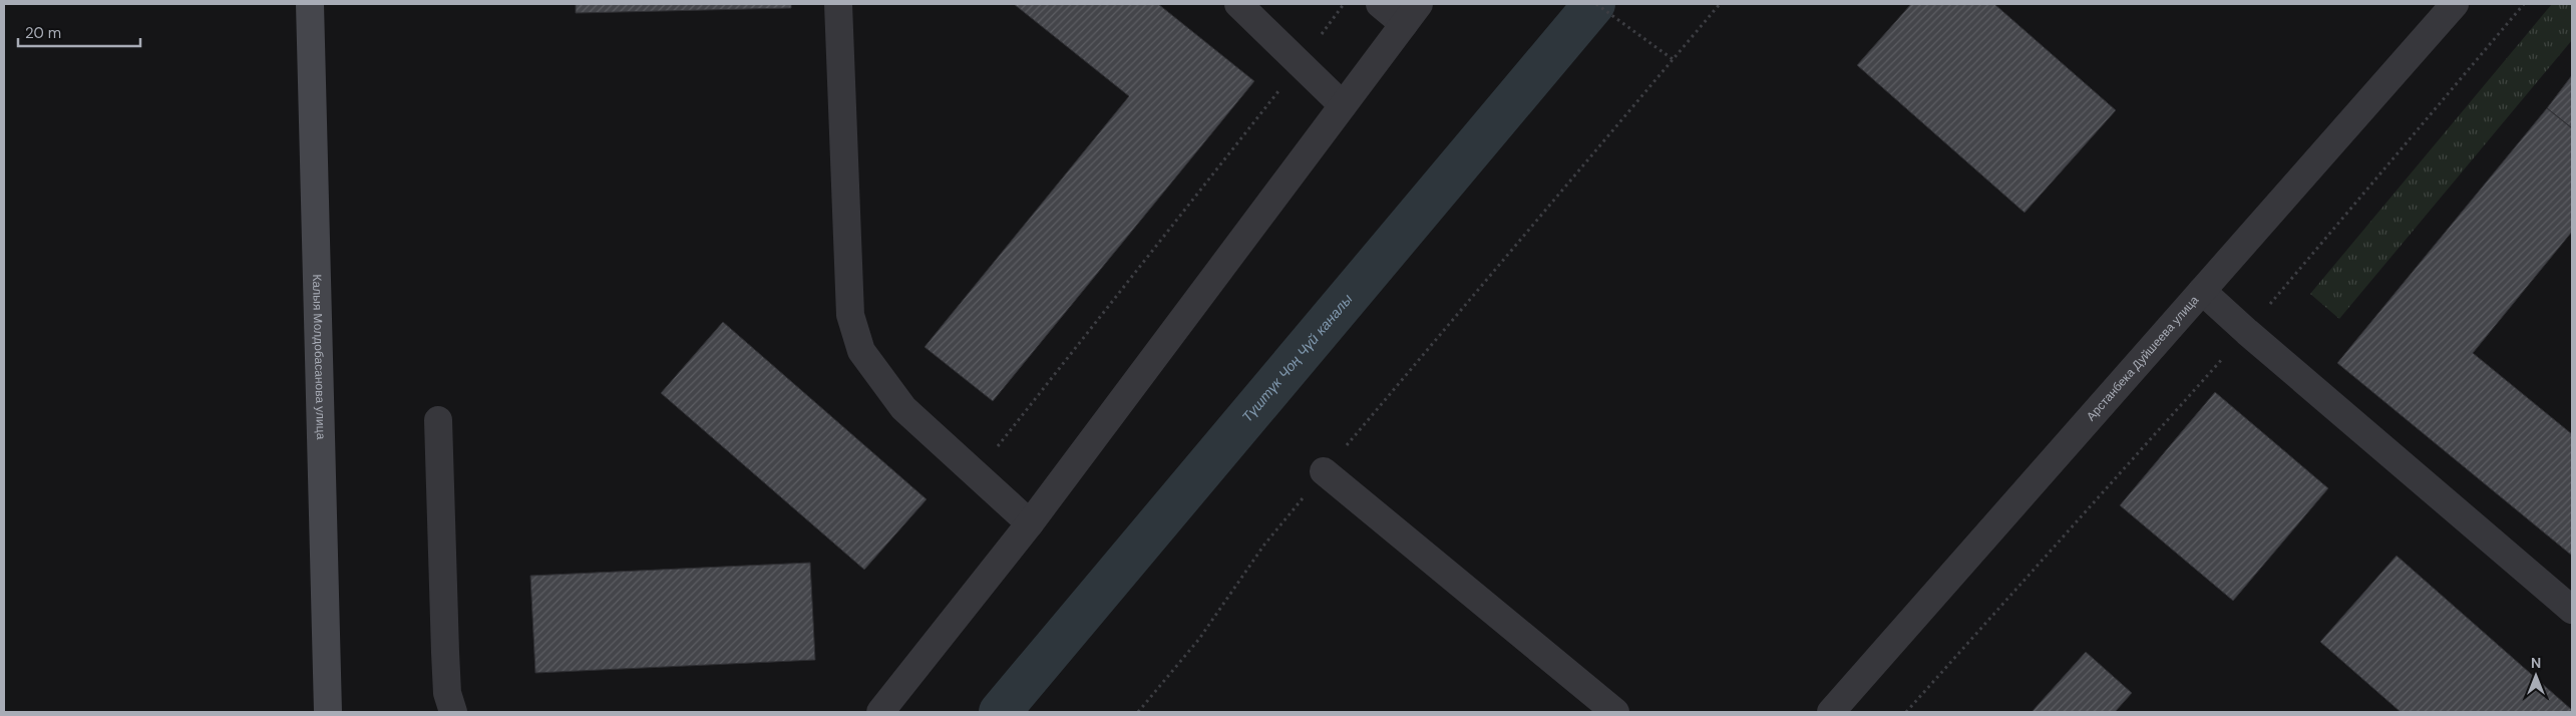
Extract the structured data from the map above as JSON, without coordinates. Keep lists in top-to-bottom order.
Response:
{
  "streets": {
    "street": ["Калыя Молдобасанова улица", "Арстанбека Дуйшеева улица"]
  },
  "water": ["Түштүк Чоң Чүй каналы"],
  "scale_bar": "20 m",
  "north": "top"
}
